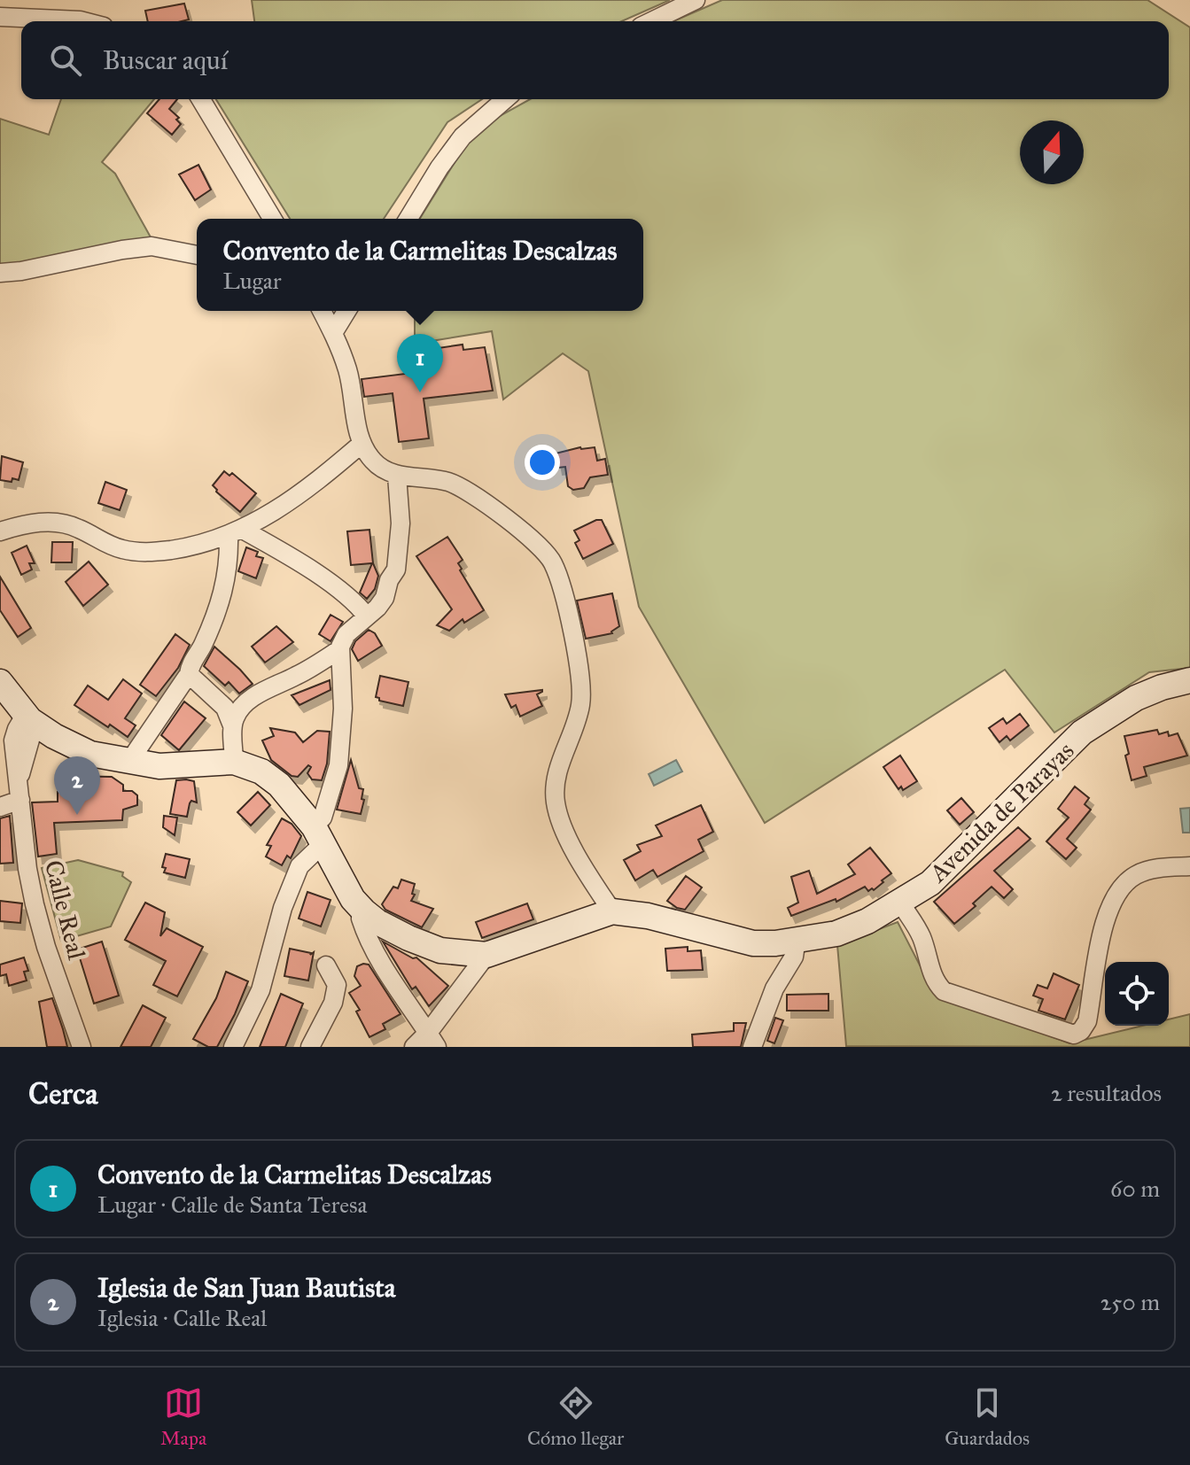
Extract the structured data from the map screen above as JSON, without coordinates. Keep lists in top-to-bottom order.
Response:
{
  "streets": {
    "street": ["Avenida de Parayas", "Calle Real"]
  },
  "crossings": [
    ["Avenida de Parayas", "Calle Real"]
  ],
  "north": "top",
  "page": {
    "search": "Buscar aquí",
    "popup": ["Convento de la Carmelitas Descalzas", "Lugar"],
    "pins": ["1", "2"],
    "heading": ["Cerca", "2 resultados"],
    "list": [
      {
        "mark": "1",
        "name": "Convento de la Carmelitas Descalzas",
        "note": "Lugar · Calle de Santa Teresa",
        "value": "60 m"
      },
      {
        "mark": "2",
        "name": "Iglesia de San Juan Bautista",
        "note": "Iglesia · Calle Real",
        "value": "250 m"
      }
    ],
    "nav": ["Mapa", "Cómo llegar", "Guardados"]
  }
}
